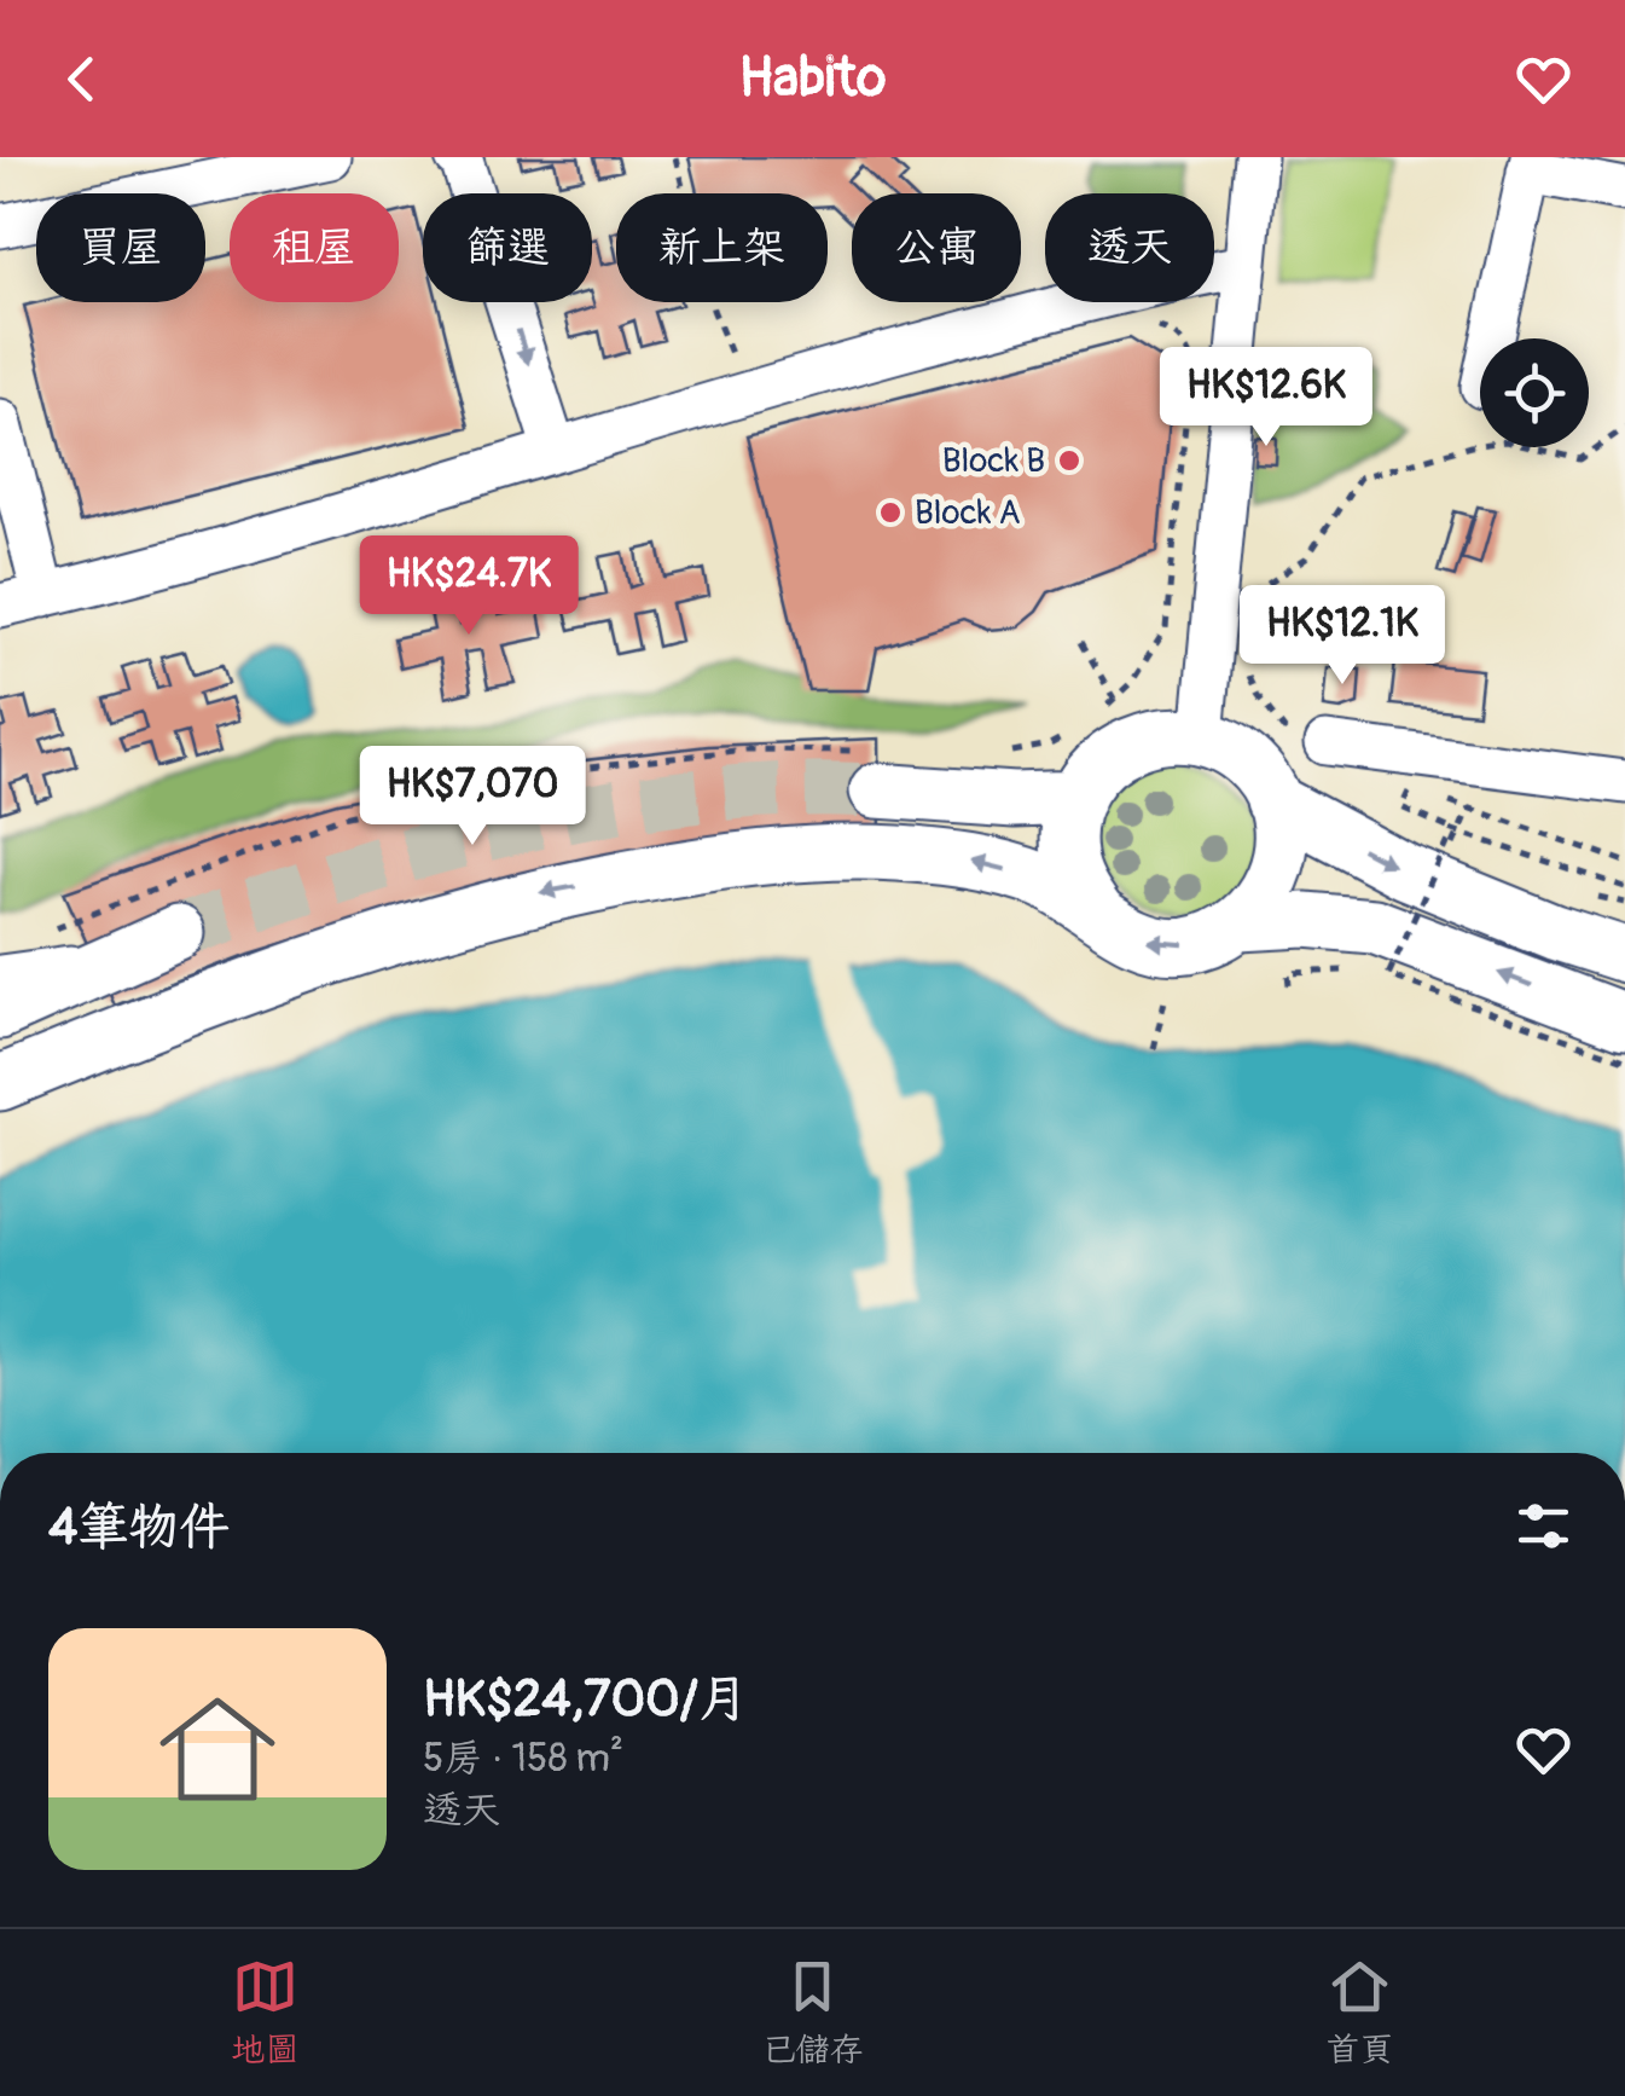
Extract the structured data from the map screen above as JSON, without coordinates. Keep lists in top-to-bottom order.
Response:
{
  "places": ["Block B", "Block A"],
  "page": {
    "header": "Habito",
    "chip": [
      "買屋",
      "租屋",
      "篩選",
      "新上架",
      "公寓",
      "透天"
    ],
    "price": [
      "HK$12.6K",
      "HK$24.7K",
      "HK$12.1K",
      "HK$7,070"
    ],
    "heading": "4筆物件",
    "list": [
      {
        "name": "HK$24,700/月",
        "note": "5房 · 158 m² · 透天"
      }
    ],
    "tabs": ["地圖", "已儲存", "首頁"]
  }
}
